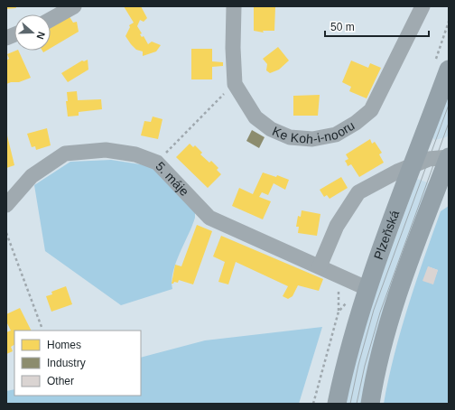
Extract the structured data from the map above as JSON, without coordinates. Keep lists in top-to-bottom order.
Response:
{
  "streets": {
    "main road": ["Plzeňská"],
    "street": ["Ke Koh-i-nooru", "5. máje"]
  },
  "crossings": [
    ["5. máje", "Plzeňská"]
  ],
  "legend": ["Homes", "Industry", "Other"],
  "scale_bar": "50 m",
  "north": "right"
}
